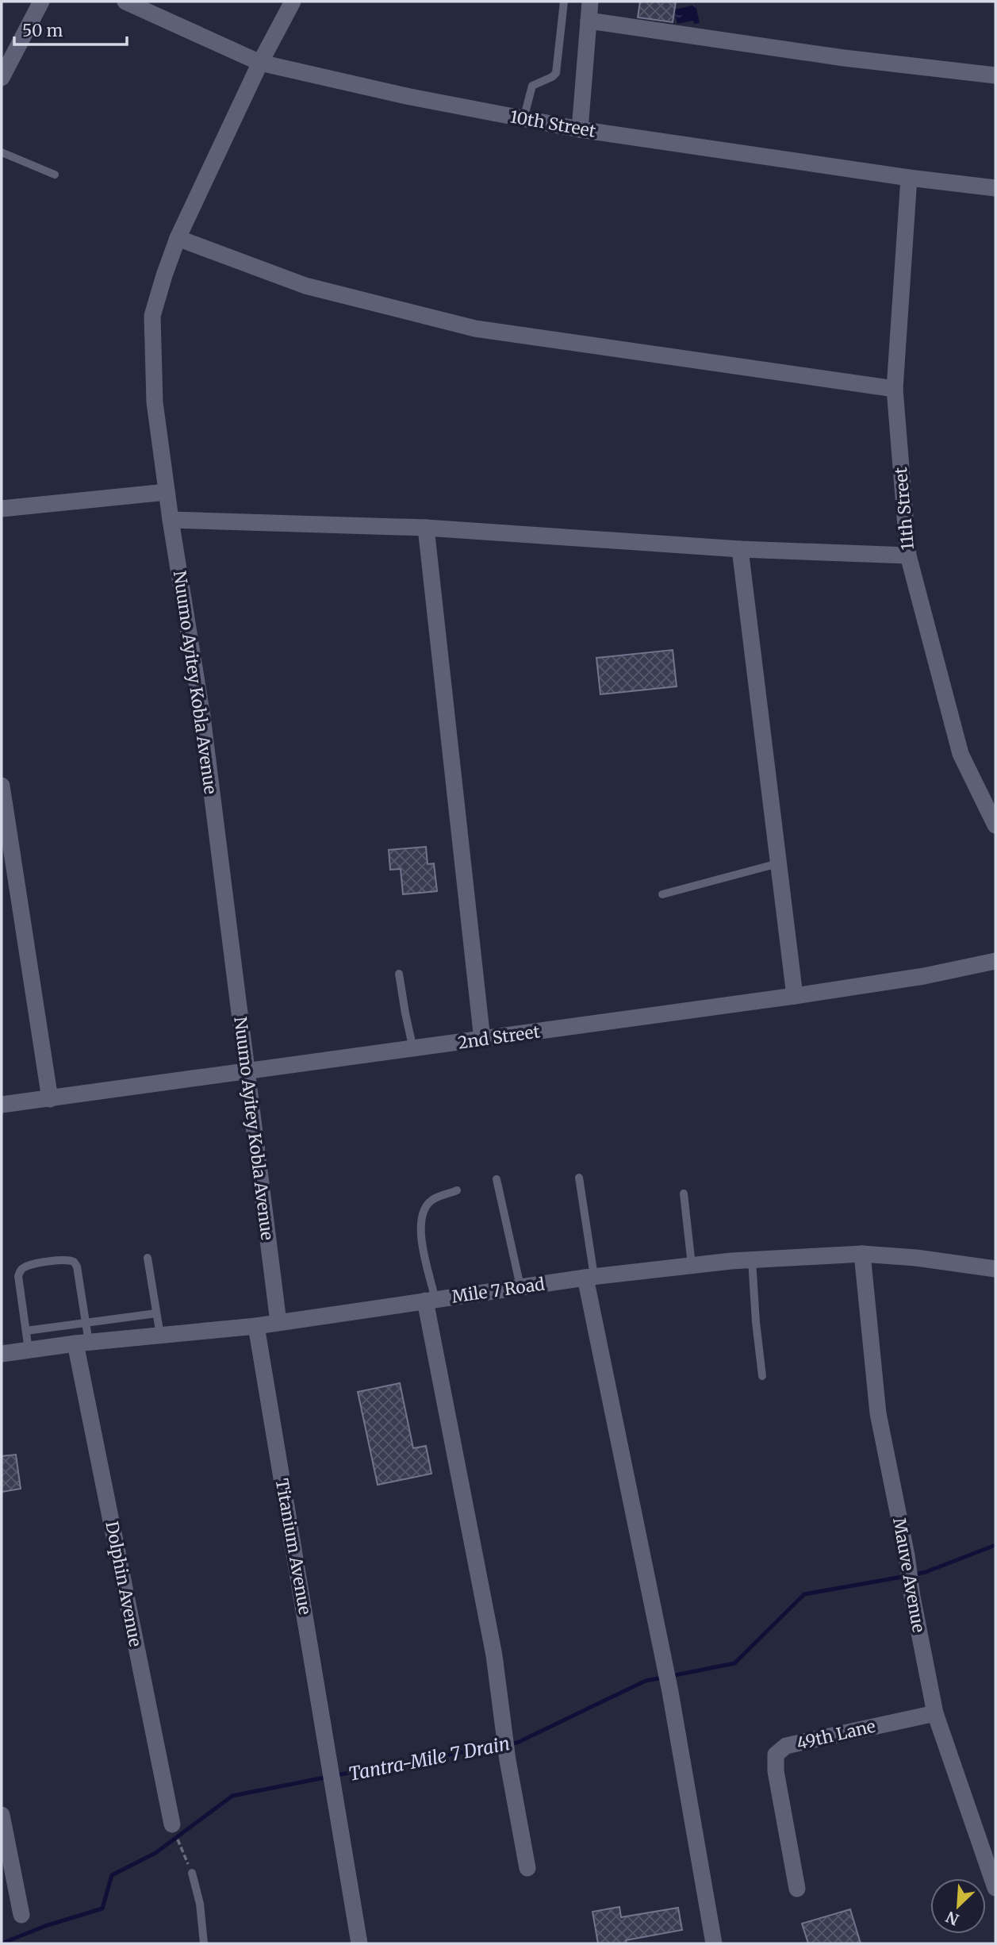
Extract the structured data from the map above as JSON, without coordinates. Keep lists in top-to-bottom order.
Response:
{
  "streets": {
    "street": [
      "10th Street",
      "11th Street",
      "Nuumo Ayitey Kobla Avenue",
      "2nd Street",
      "Mile 7 Road",
      "Titanium Avenue",
      "Mauve Avenue",
      "Dolphin Avenue",
      "49th Lane"
    ]
  },
  "crossings": [
    ["10th Street", "11th Street"],
    ["10th Street", "Nuumo Ayitey Kobla Avenue"],
    ["Nuumo Ayitey Kobla Avenue", "2nd Street"],
    ["Nuumo Ayitey Kobla Avenue", "Mile 7 Road"],
    ["Mile 7 Road", "Titanium Avenue"],
    ["Mile 7 Road", "Mauve Avenue"],
    ["Mile 7 Road", "Dolphin Avenue"],
    ["Mauve Avenue", "49th Lane"]
  ],
  "water": ["Tantra-Mile 7 Drain"],
  "scale_bar": "50 m",
  "north": "bottom left"
}
